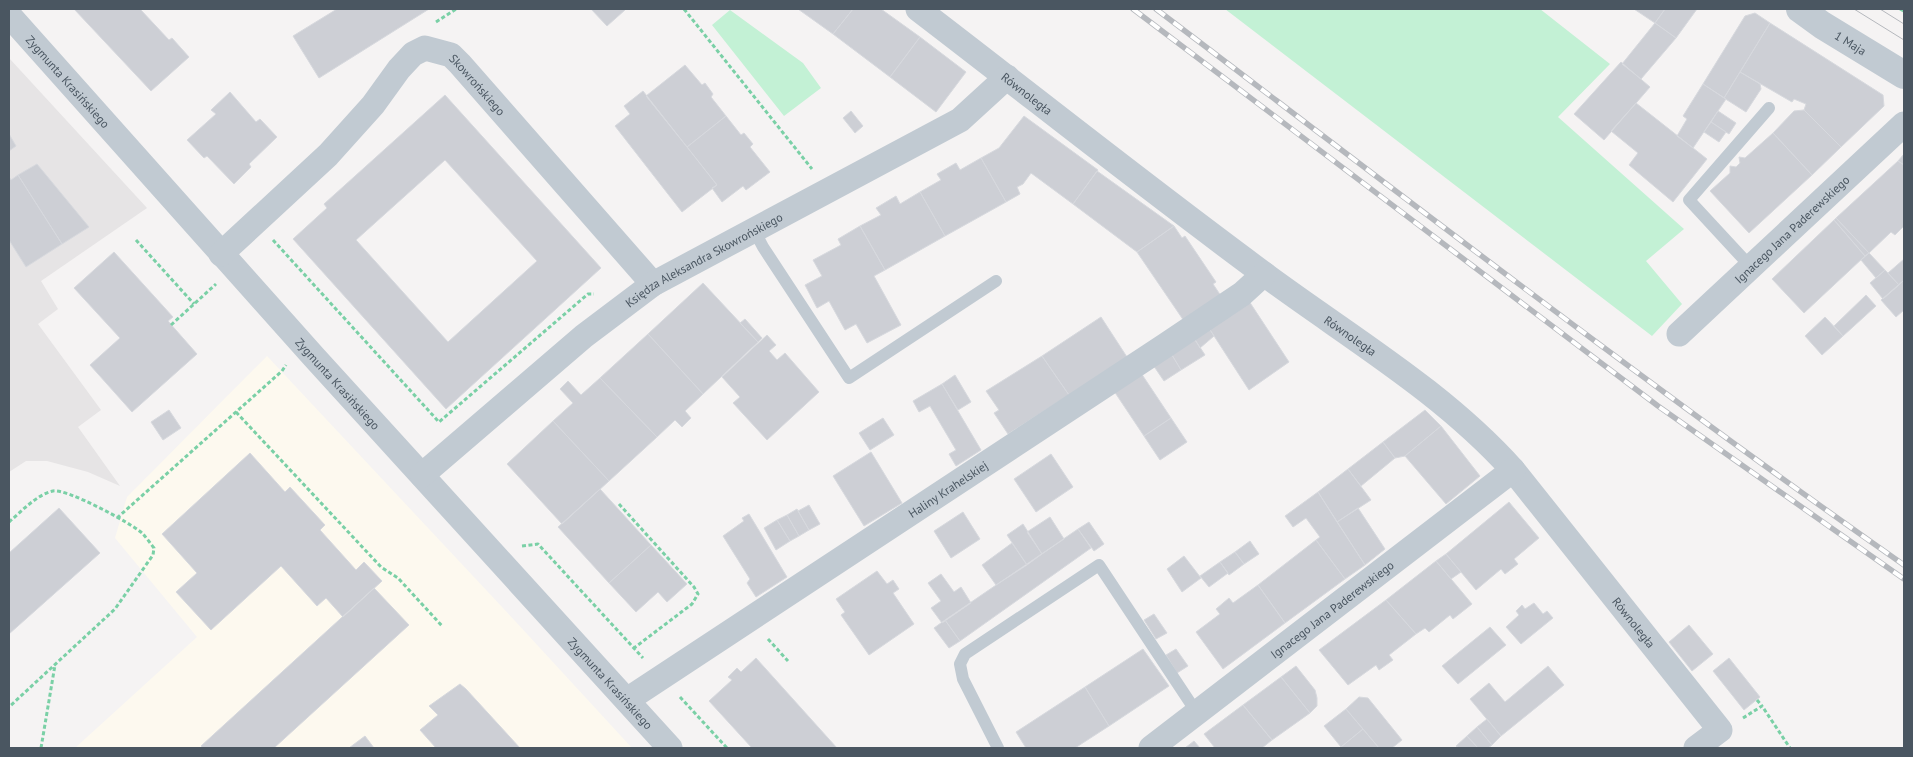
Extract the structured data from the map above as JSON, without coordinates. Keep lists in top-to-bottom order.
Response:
{
  "streets": {
    "street": [
      "1 Maja",
      "Zygmunta Krasińskiego",
      "Skowrońskiego",
      "Równoległa",
      "Ignacego Jana Paderewskiego",
      "Księdza Aleksandra Skowrońskiego",
      "Haliny Krahelskiej"
    ]
  },
  "crossings": [
    ["Zygmunta Krasińskiego", "Skowrońskiego"],
    ["Zygmunta Krasińskiego", "Księdza Aleksandra Skowrońskiego"],
    ["Zygmunta Krasińskiego", "Haliny Krahelskiej"],
    ["Skowrońskiego", "Księdza Aleksandra Skowrońskiego"],
    ["Równoległa", "Ignacego Jana Paderewskiego"],
    ["Równoległa", "Księdza Aleksandra Skowrońskiego"],
    ["Równoległa", "Haliny Krahelskiej"]
  ]
}
